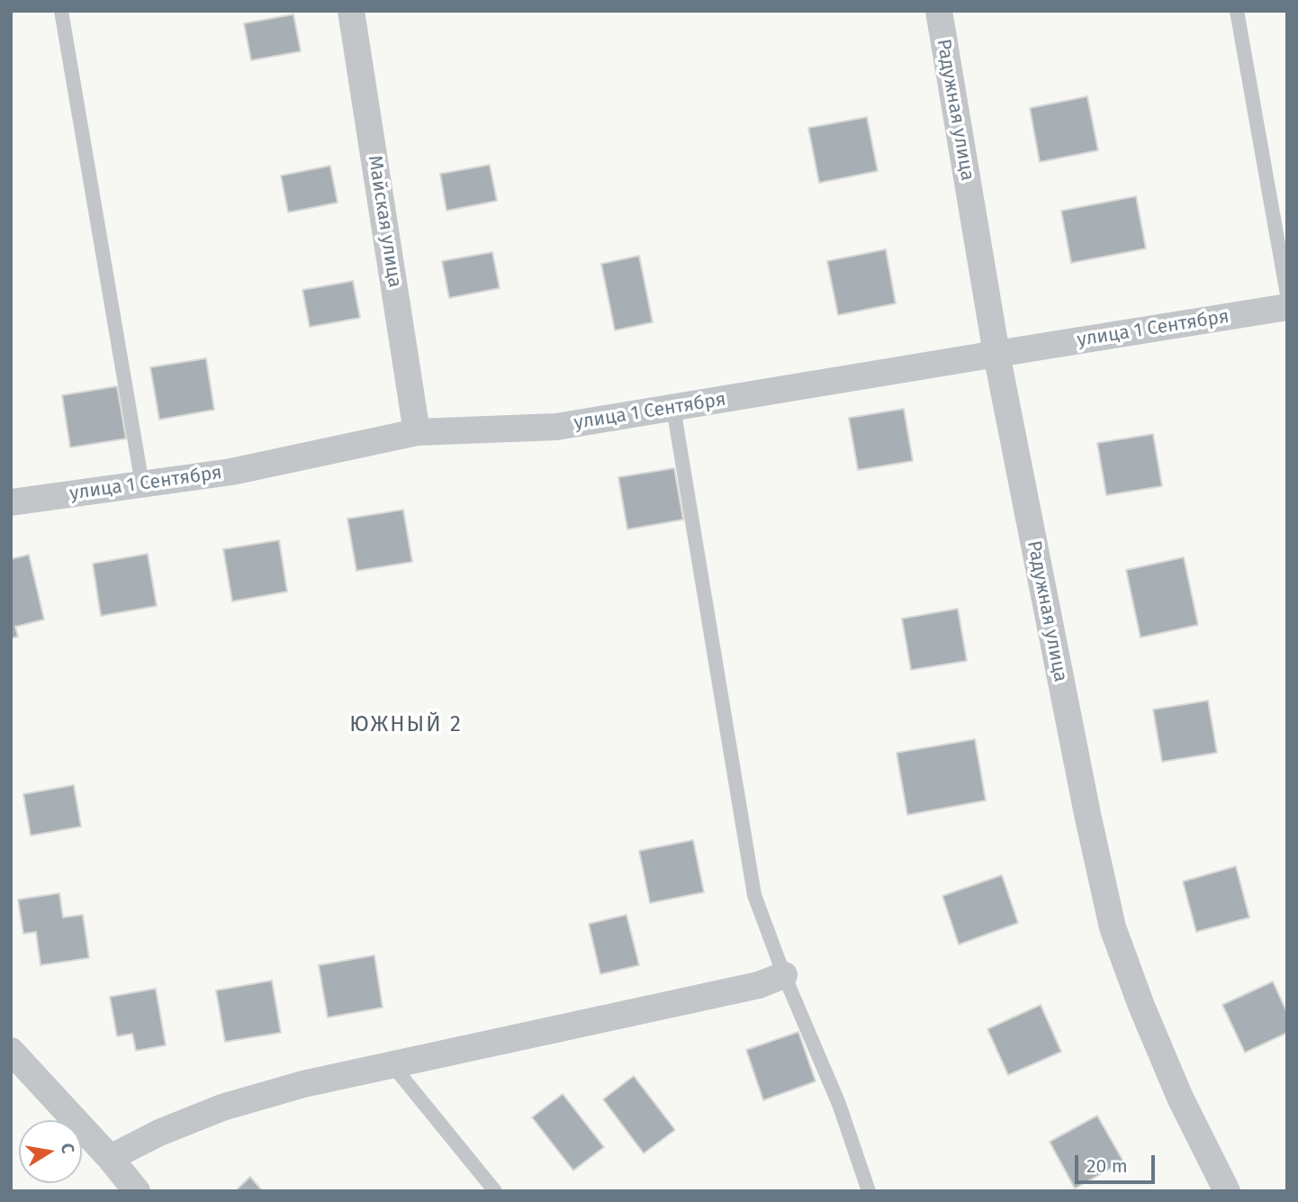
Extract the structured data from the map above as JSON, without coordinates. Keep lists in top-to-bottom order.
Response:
{
  "streets": {
    "street": ["Радужная улица", "Майская улица", "улица 1 Сентября"]
  },
  "crossings": [
    ["Радужная улица", "улица 1 Сентября"],
    ["Майская улица", "улица 1 Сентября"]
  ],
  "districts": ["ЮЖНЫЙ 2"],
  "scale_bar": "20 m",
  "north": "right"
}
